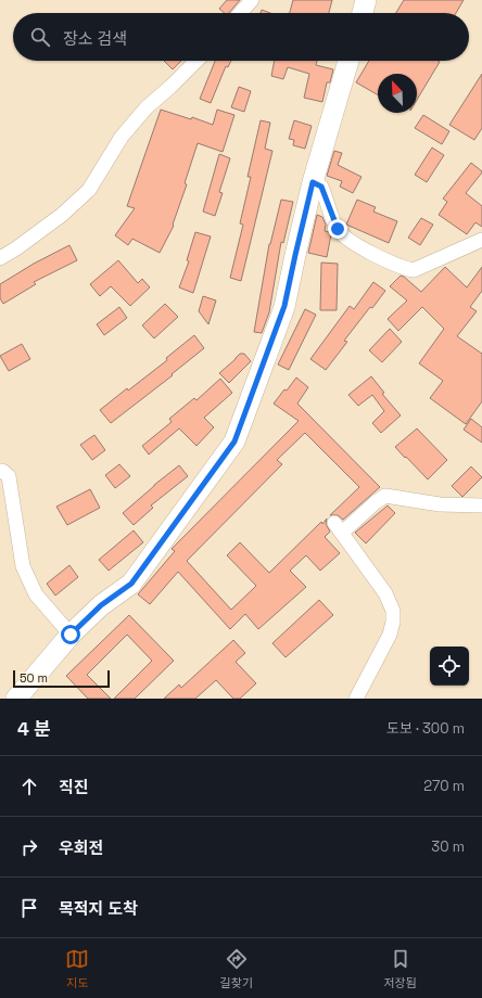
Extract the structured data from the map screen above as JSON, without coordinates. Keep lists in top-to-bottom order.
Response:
{
  "scale_bar": "50 m",
  "north": "top left",
  "page": {
    "search": "장소 검색",
    "scale": "50 m",
    "heading": ["4 분", "도보 · 300 m"],
    "list": [
      ["직진", "270 m"],
      ["우회전", "30 m"],
      "목적지 도착"
    ],
    "nav": ["지도", "길찾기", "저장됨"]
  }
}
